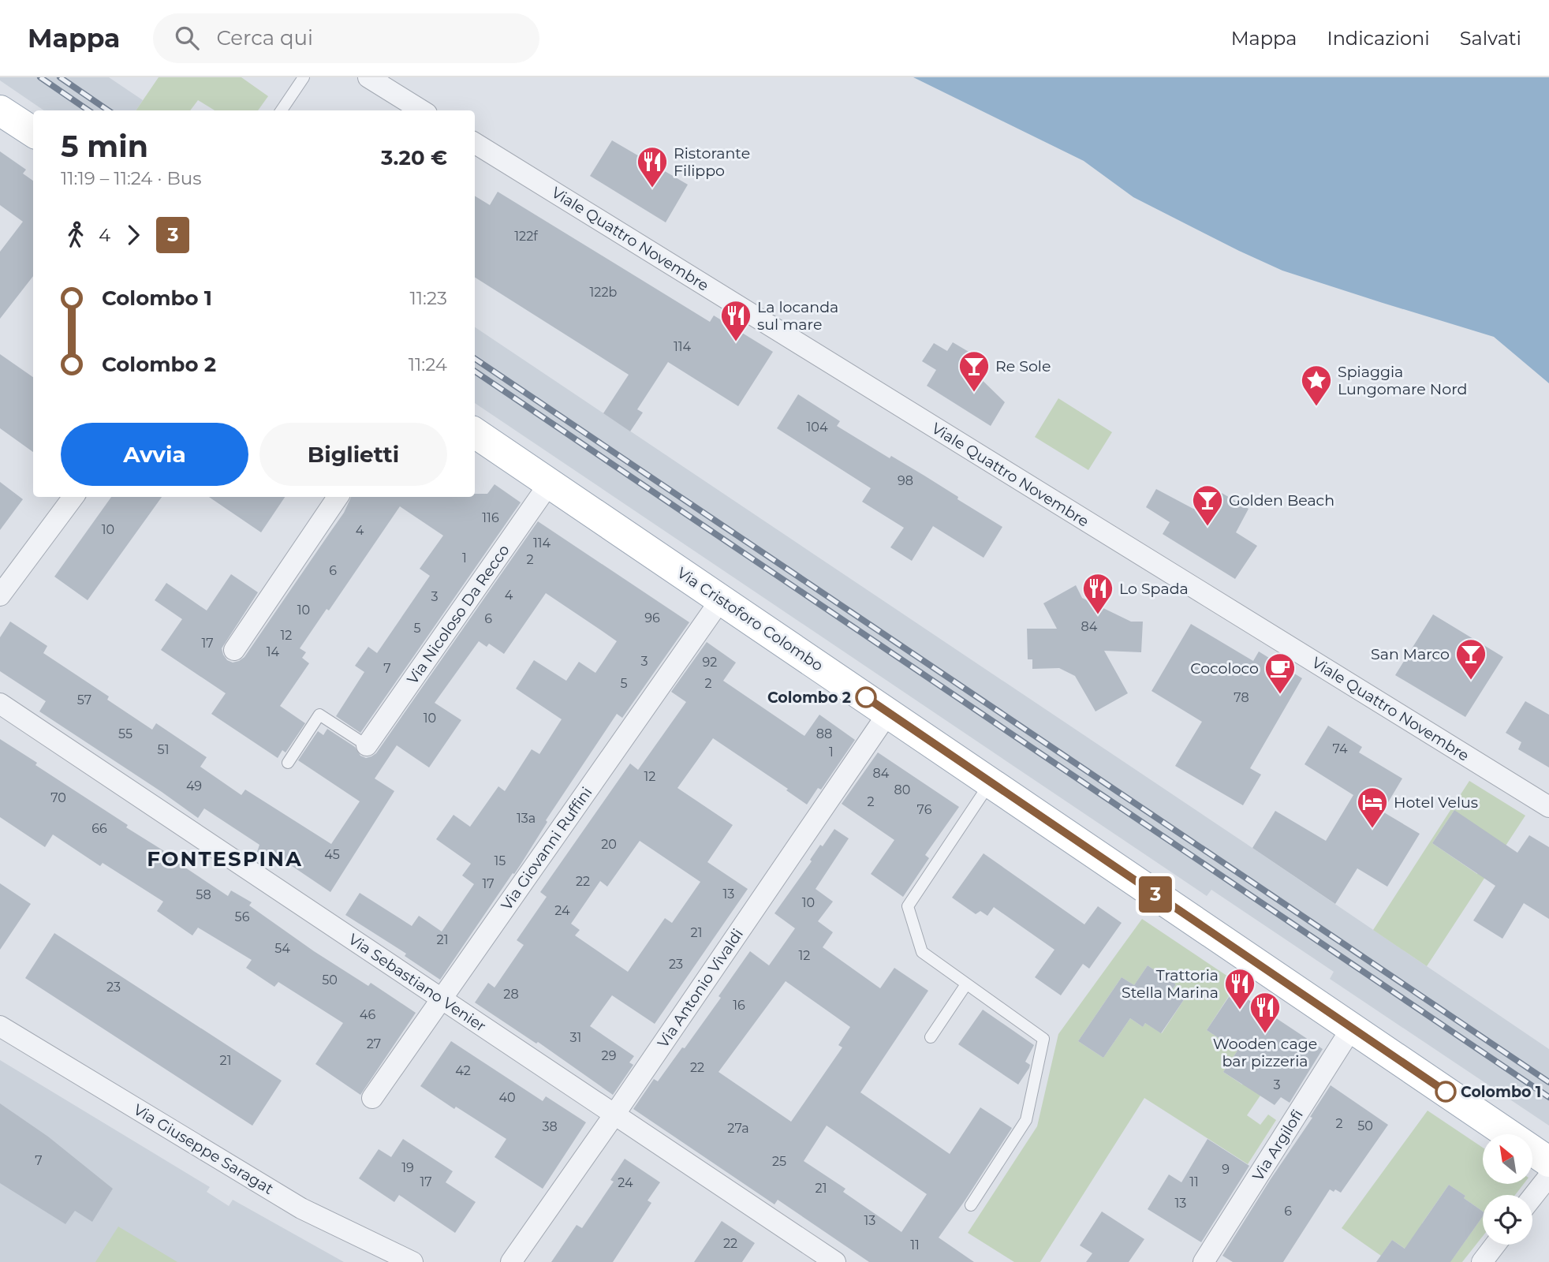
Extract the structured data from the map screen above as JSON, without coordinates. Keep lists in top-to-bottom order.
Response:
{
  "streets": {
    "main road": ["Via Cristoforo Colombo"],
    "street": [
      "Viale Quattro Novembre",
      "Via Nicoloso Da Recco",
      "Via Giovanni Ruffini",
      "Via Sebastiano Venier",
      "Via Antonio Vivaldi",
      "Via Argilofi",
      "Via Giuseppe Saragat"
    ]
  },
  "crossings": [
    ["Via Nicoloso Da Recco", "Via Cristoforo Colombo"],
    ["Via Cristoforo Colombo", "Via Giovanni Ruffini"],
    ["Via Cristoforo Colombo", "Via Antonio Vivaldi"],
    ["Via Cristoforo Colombo", "Via Argilofi"],
    ["Via Giovanni Ruffini", "Via Sebastiano Venier"],
    ["Via Sebastiano Venier", "Via Antonio Vivaldi"]
  ],
  "districts": ["FONTESPINA"],
  "places": {
    "restaurant": [
      "Ristorante Filippo",
      "La locanda sul mare",
      "Lo Spada",
      "Trattoria Stella Marina",
      "Wooden cage bar pizzeria"
    ],
    "bar": ["Re Sole", "Golden Beach", "San Marco"],
    "place": ["Spiaggia Lungomare Nord"],
    "cafe": ["Cocoloco"],
    "other": ["Colombo 2", "Colombo 1"],
    "hotel": ["Hotel Velus"]
  },
  "lines": ["bus line 3"],
  "house_numbers": [
    "122f",
    "122b",
    "114",
    "104",
    "98",
    "116",
    "10",
    "4",
    "114",
    "1",
    "2",
    "6",
    "4",
    "3",
    "10",
    "96",
    "6",
    "84",
    "5",
    "12",
    "17",
    "14",
    "3",
    "92",
    "7",
    "5",
    "2",
    "78",
    "57",
    "10",
    "55",
    "88",
    "74",
    "51",
    "1",
    "84",
    "12",
    "49",
    "80",
    "70",
    "2",
    "76",
    "13a",
    "66",
    "20",
    "45",
    "15",
    "22",
    "17",
    "13",
    "58",
    "10",
    "24",
    "56",
    "21",
    "21",
    "54",
    "12",
    "23",
    "50",
    "23",
    "28",
    "16",
    "46",
    "31",
    "27",
    "29",
    "21",
    "22",
    "42",
    "3",
    "40",
    "2",
    "50",
    "38",
    "27a",
    "7",
    "25",
    "19",
    "9",
    "17",
    "11",
    "24",
    "21",
    "13",
    "6",
    "13",
    "22",
    "11"
  ],
  "north": "top left",
  "page": {
    "header": "Mappa",
    "search": "Cerca qui",
    "nav": ["Mappa", "Indicazioni", "Salvati"],
    "on_map": "3",
    "heading": ["5 min", "11:19 – 11:24 · Bus", "3.20 €"],
    "legs": ["4", "3"],
    "list": [
      {
        "name": "Colombo 1",
        "value": "11:23"
      },
      {
        "name": "Colombo 2",
        "value": "11:24"
      }
    ],
    "buttons": ["Avvia", "Biglietti"]
  }
}
